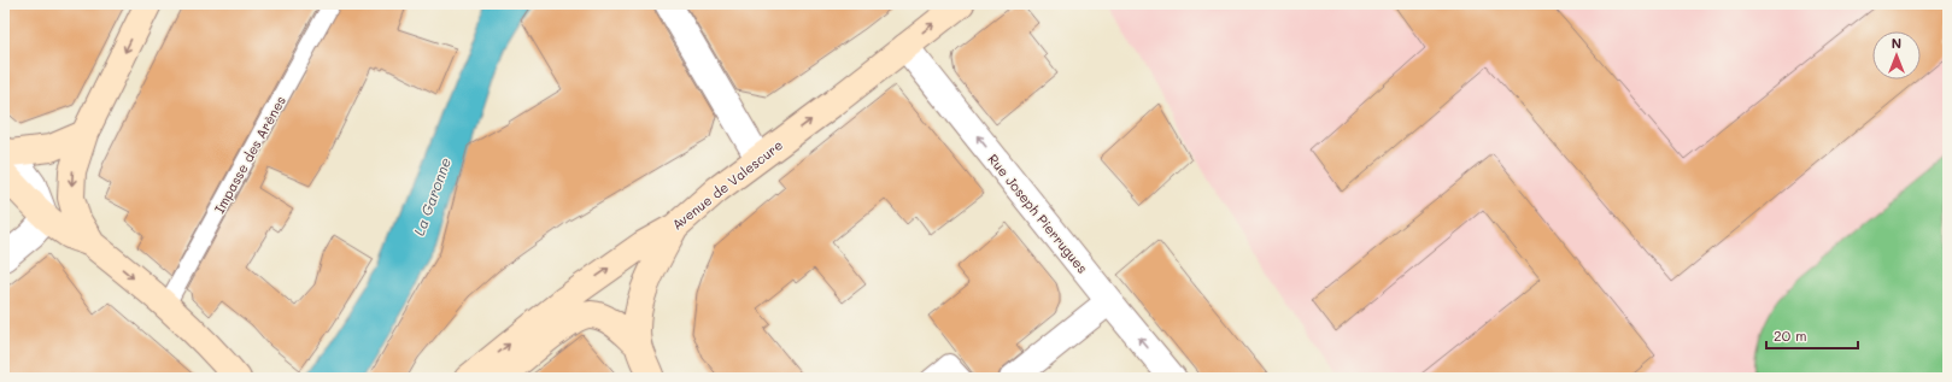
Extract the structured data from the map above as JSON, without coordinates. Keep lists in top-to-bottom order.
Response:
{
  "streets": {
    "main road": ["Avenue de Valescure"],
    "street": ["Rue Joseph Pierrugues"],
    "lane": ["Impasse des Arènes"]
  },
  "crossings": [
    ["Avenue de Valescure", "Rue Joseph Pierrugues"]
  ],
  "one_way": ["Avenue de Valescure", "Rue Joseph Pierrugues"],
  "water": ["La Garonne"],
  "scale_bar": "20 m",
  "north": "top"
}
